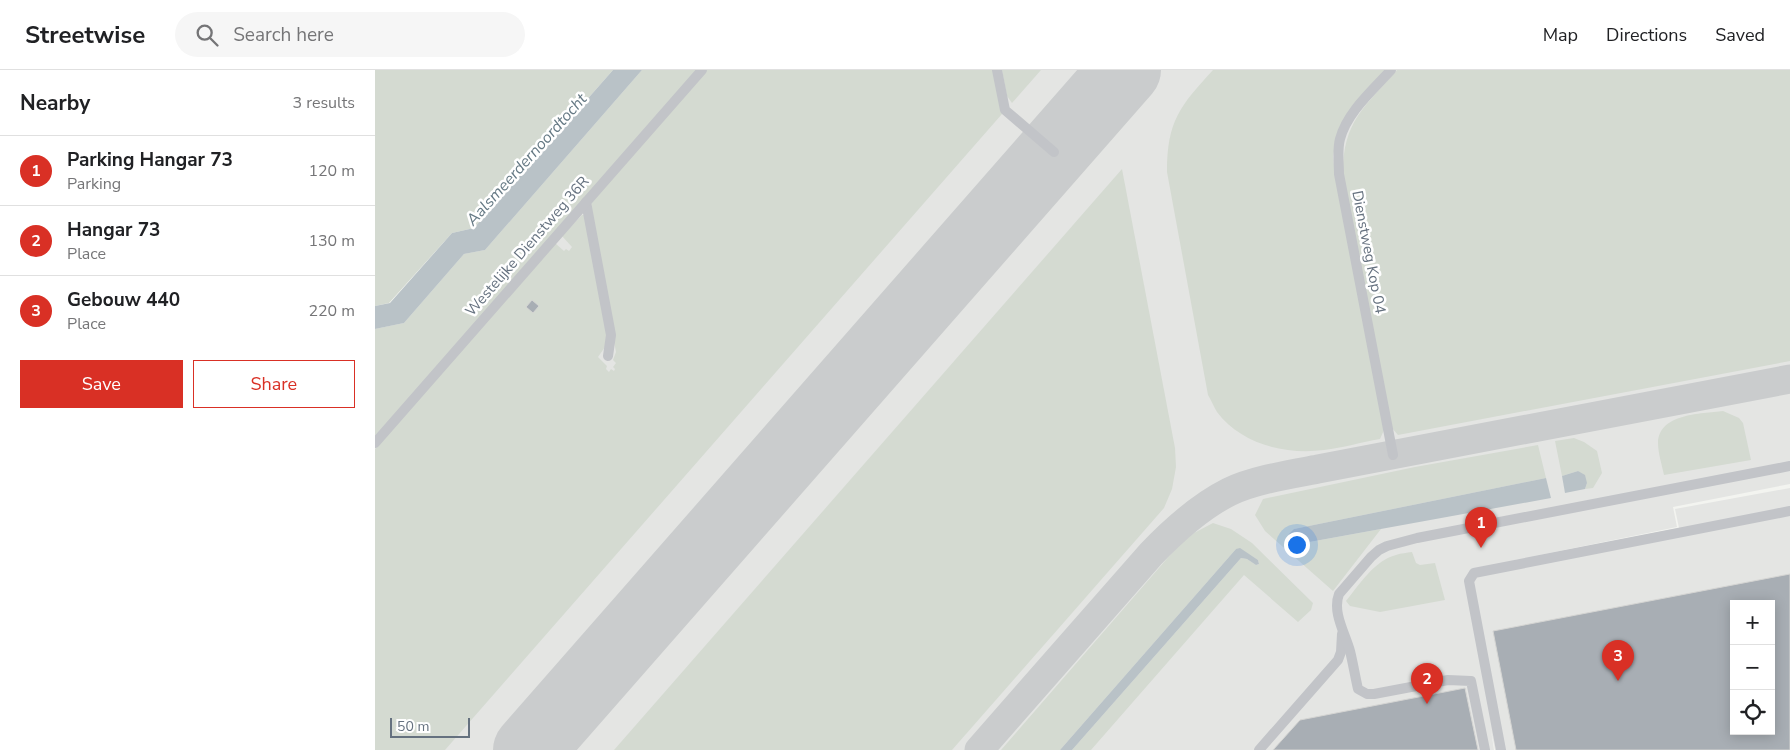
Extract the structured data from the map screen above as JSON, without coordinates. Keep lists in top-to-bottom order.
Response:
{
  "streets": {
    "lane": ["Westelijke Dienstweg 36R", "Dienstweg Kop 04"]
  },
  "water": ["Aalsmeerdernoordtocht"],
  "scale_bar": "50 m",
  "page": {
    "header": "Streetwise",
    "search": "Search here",
    "nav": ["Map", "Directions", "Saved"],
    "heading": ["Nearby", "3 results"],
    "list": [
      {
        "mark": "1",
        "name": "Parking Hangar 73",
        "note": "Parking",
        "value": "120 m"
      },
      {
        "mark": "2",
        "name": "Hangar 73",
        "note": "Place",
        "value": "130 m"
      },
      {
        "mark": "3",
        "name": "Gebouw 440",
        "note": "Place",
        "value": "220 m"
      }
    ],
    "buttons": ["Save", "Share"],
    "pins": ["1", "3", "2"],
    "map_buttons": ["+", "−"],
    "scale": "50 m"
  }
}
